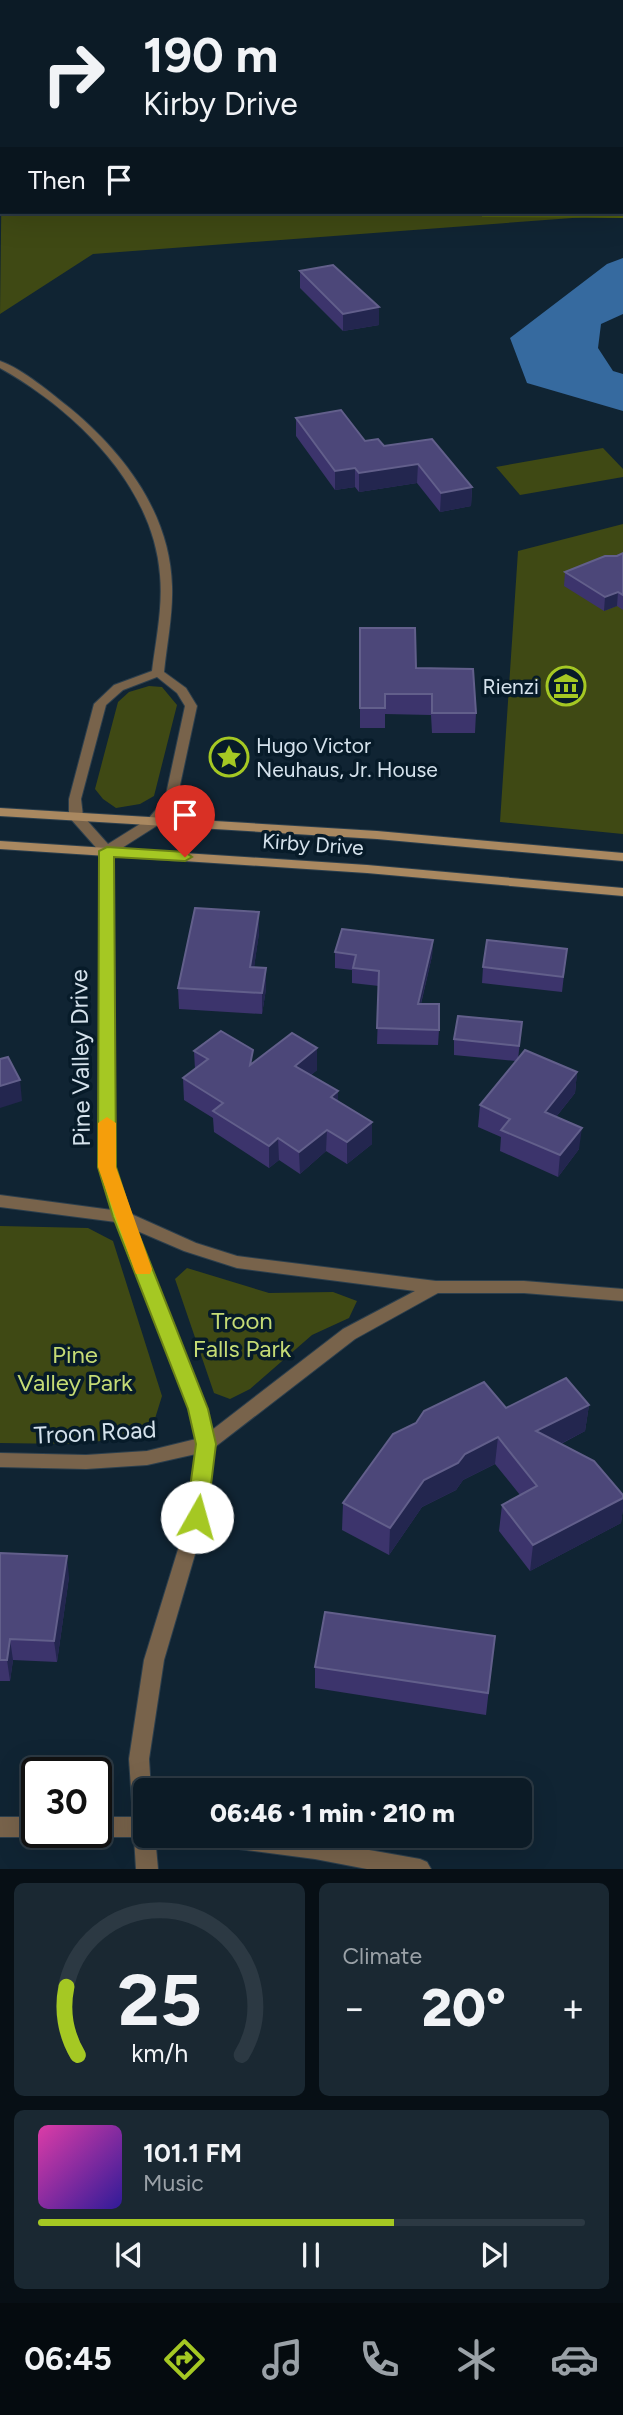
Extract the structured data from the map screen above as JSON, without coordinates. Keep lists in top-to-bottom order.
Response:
{
  "streets": {
    "main road": ["Kirby Drive"],
    "street": ["Pine Valley Drive", "Troon Road"]
  },
  "crossings": [
    ["Kirby Drive", "Pine Valley Drive"],
    ["Pine Valley Drive", "Troon Road"]
  ],
  "parks": ["Troon Falls Park", "Pine Valley Park"],
  "places": {
    "museum": ["Rienzi"],
    "place": ["Hugo Victor Neuhaus, Jr. House"]
  },
  "page": {
    "turn": ["190 m", "Kirby Drive"],
    "then": "Then",
    "limit": "30",
    "trip": "06:46 · 1 min · 210 m",
    "tile": "Climate",
    "heat": ["−", "20°", "+"],
    "song": ["101.1 FM", "Music"],
    "tabs": "06:45",
    "gauge": ["25", "km/h"]
  }
}
